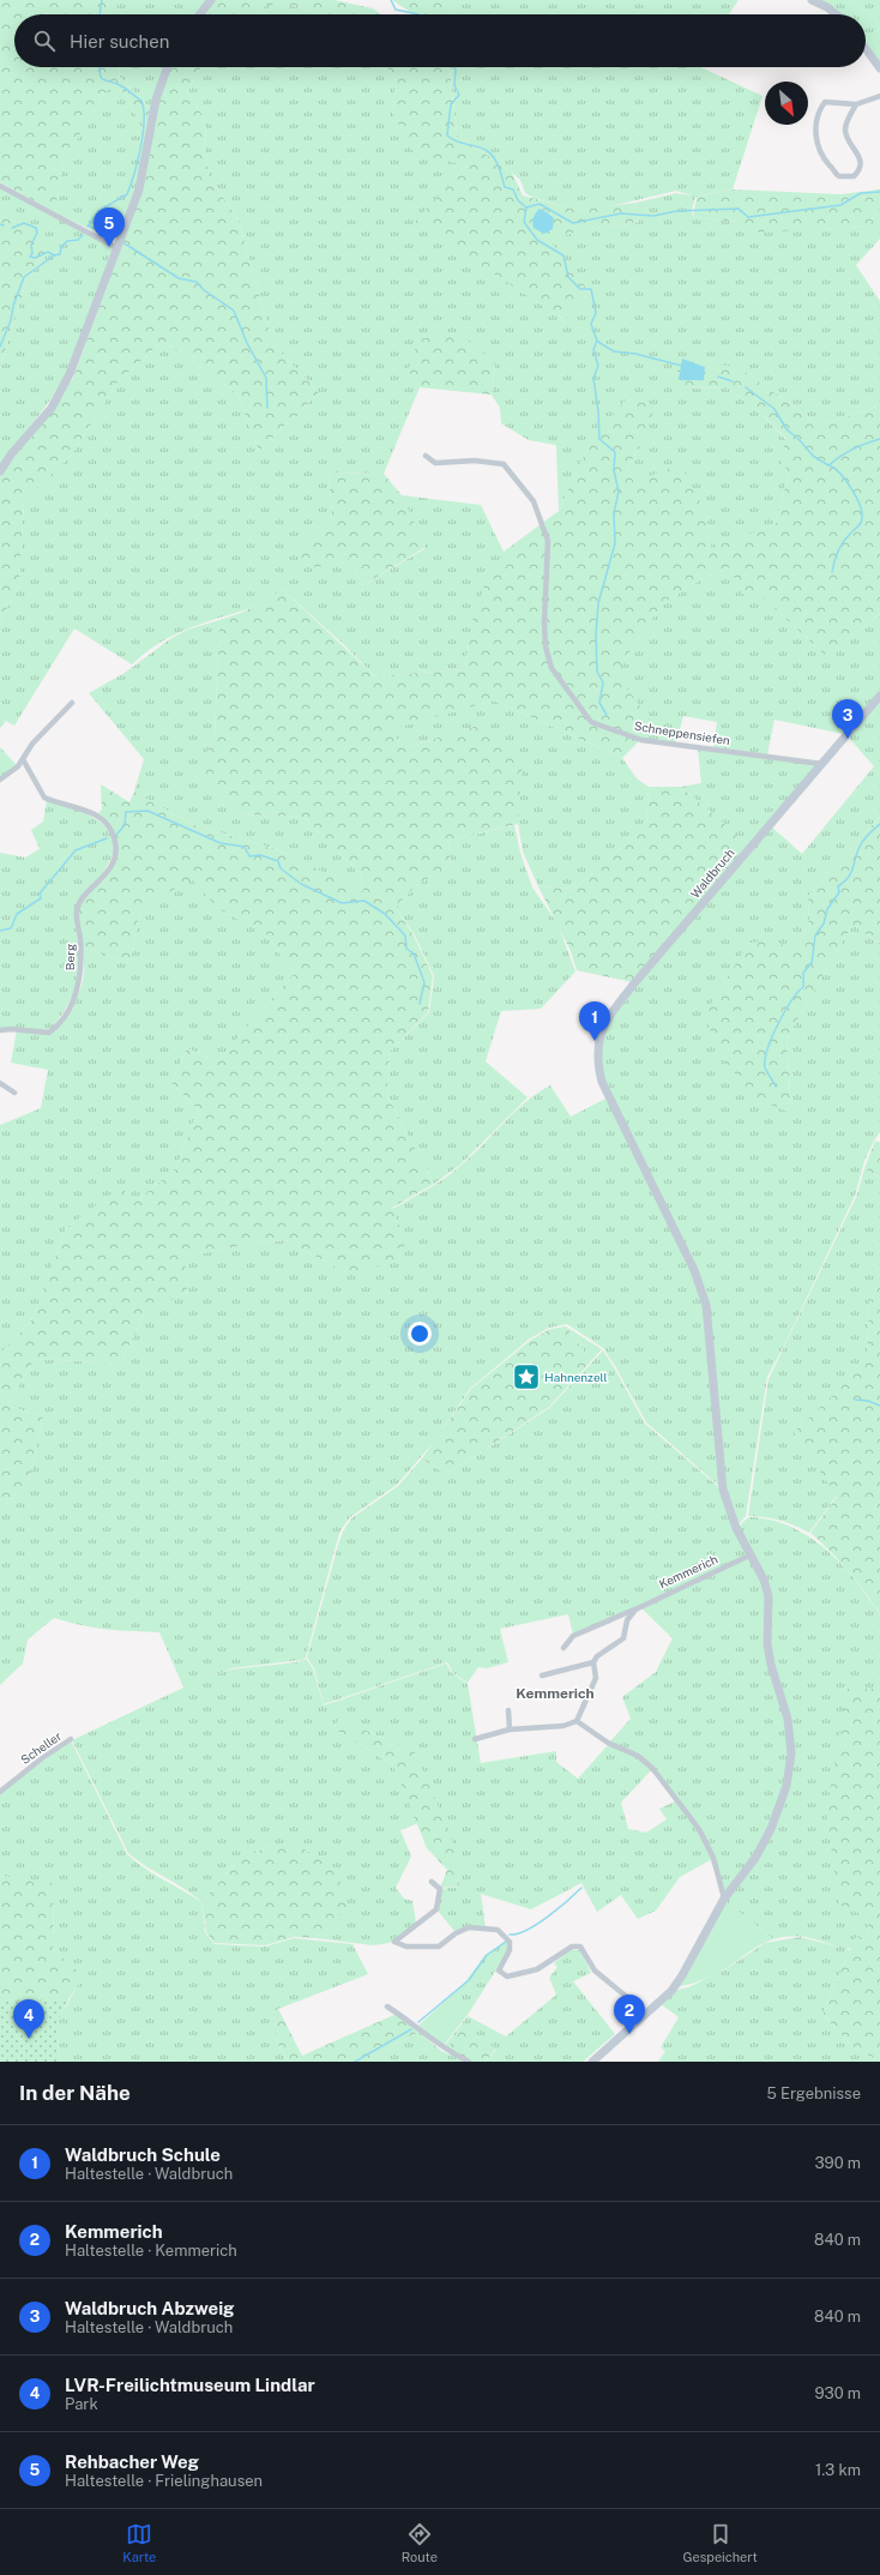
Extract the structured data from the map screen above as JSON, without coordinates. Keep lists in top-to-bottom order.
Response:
{
  "streets": {
    "street": [
      "Schneppensiefen",
      "Waldbruch",
      "Berg",
      "Kemmerich",
      "Scheller"
    ]
  },
  "crossings": [
    ["Schneppensiefen", "Waldbruch"],
    ["Waldbruch", "Kemmerich"]
  ],
  "districts": ["Kemmerich"],
  "places": {
    "place": ["Hahnenzell"]
  },
  "north": "bottom right",
  "page": {
    "search": "Hier suchen",
    "pins": [
      "5",
      "3",
      "1",
      "2",
      "4"
    ],
    "heading": ["In der Nähe", "5 Ergebnisse"],
    "list": [
      {
        "mark": "1",
        "name": "Waldbruch Schule",
        "note": "Haltestelle · Waldbruch",
        "value": "390 m"
      },
      {
        "mark": "2",
        "name": "Kemmerich",
        "note": "Haltestelle · Kemmerich",
        "value": "840 m"
      },
      {
        "mark": "3",
        "name": "Waldbruch Abzweig",
        "note": "Haltestelle · Waldbruch",
        "value": "840 m"
      },
      {
        "mark": "4",
        "name": "LVR-Freilichtmuseum Lindlar",
        "note": "Park",
        "value": "930 m"
      },
      {
        "mark": "5",
        "name": "Rehbacher Weg",
        "note": "Haltestelle · Frielinghausen",
        "value": "1.3 km"
      }
    ],
    "nav": ["Karte", "Route", "Gespeichert"]
  }
}
